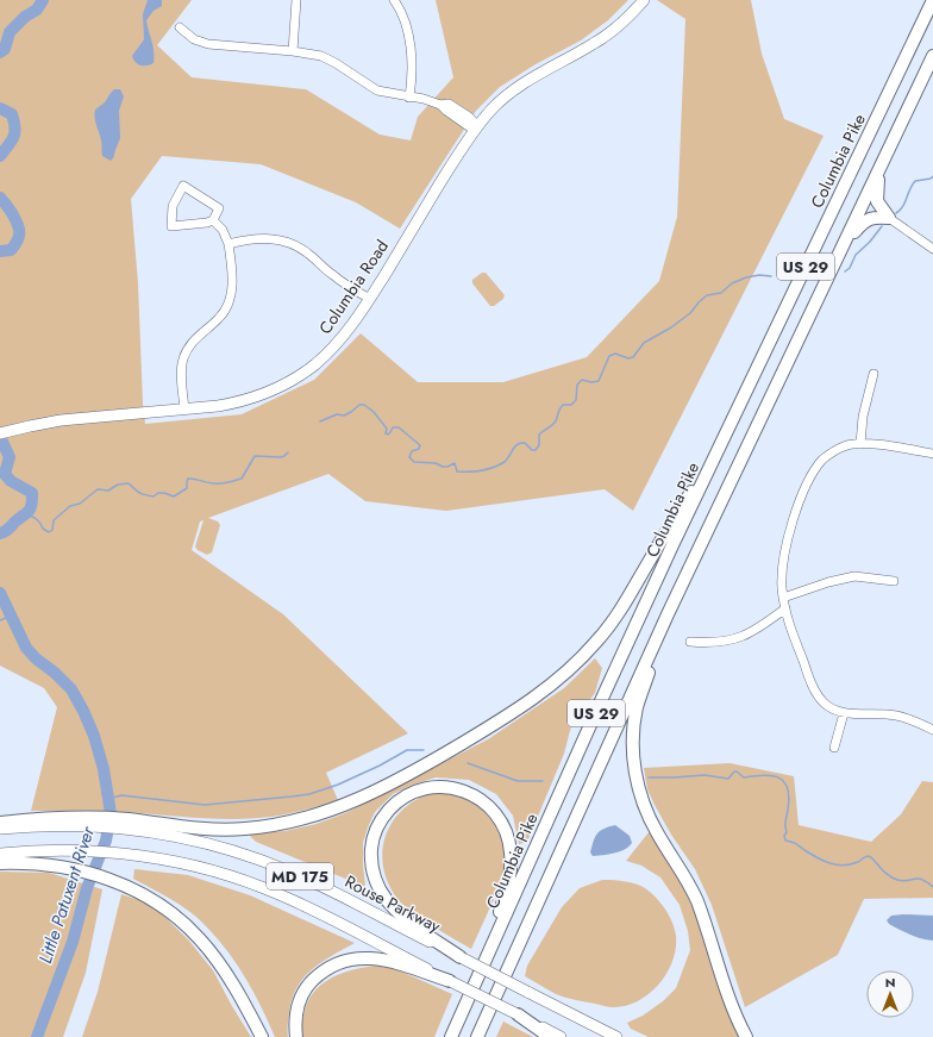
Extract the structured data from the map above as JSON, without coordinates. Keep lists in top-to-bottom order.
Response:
{
  "streets": {
    "highway": ["Columbia Pike", "US 29"],
    "main road": ["Columbia Road", "MD 175", "Rouse Parkway"]
  },
  "water": ["Little Patuxent River"],
  "north": "top"
}
